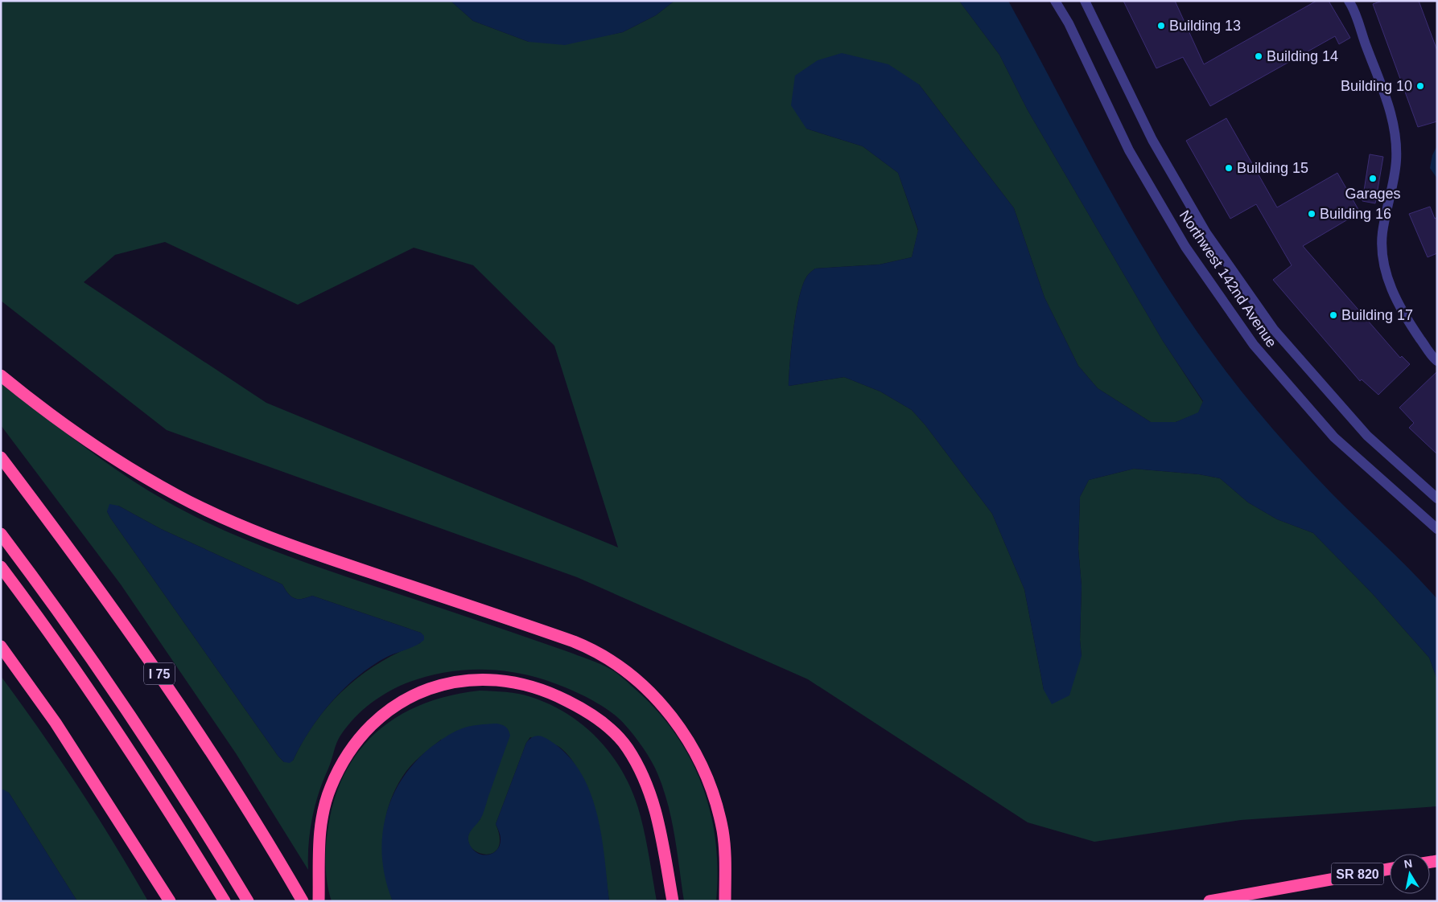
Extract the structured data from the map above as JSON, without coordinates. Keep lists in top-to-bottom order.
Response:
{
  "streets": {
    "highway": ["I 75", "SR 820"],
    "street": ["Northwest 142nd Avenue"]
  },
  "places": [
    "Building 13",
    "Building 14",
    "Building 10",
    "Building 15",
    "Garages",
    "Building 16",
    "Building 17"
  ],
  "north": "top"
}
